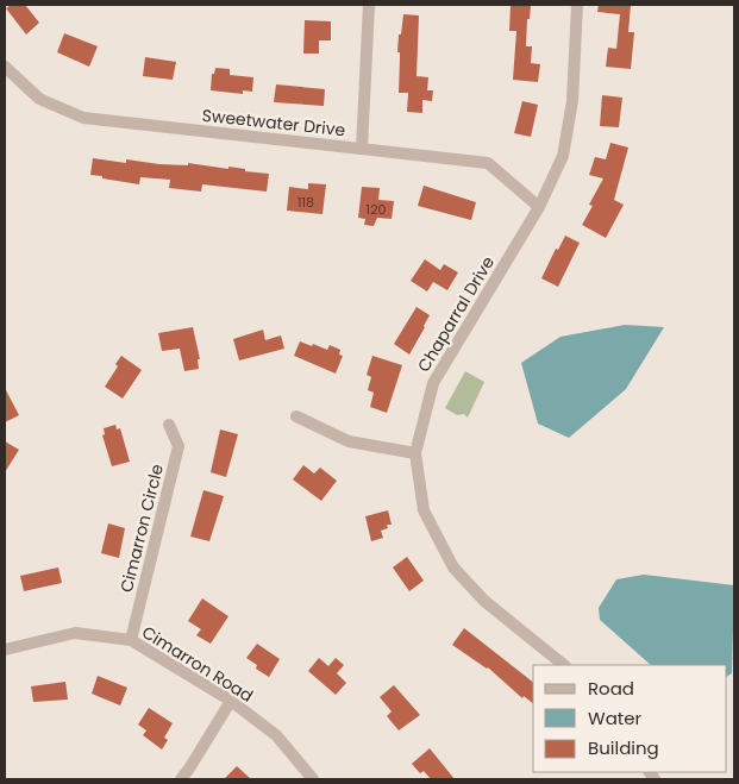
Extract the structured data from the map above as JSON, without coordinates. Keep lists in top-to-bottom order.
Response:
{
  "streets": {
    "street": [
      "Sweetwater Drive",
      "Chaparral Drive",
      "Cimarron Circle",
      "Cimarron Road"
    ]
  },
  "crossings": [
    ["Sweetwater Drive", "Chaparral Drive"],
    ["Cimarron Circle", "Cimarron Road"]
  ],
  "house_numbers": ["118", "120"],
  "legend": ["Road", "Water", "Building"]
}
